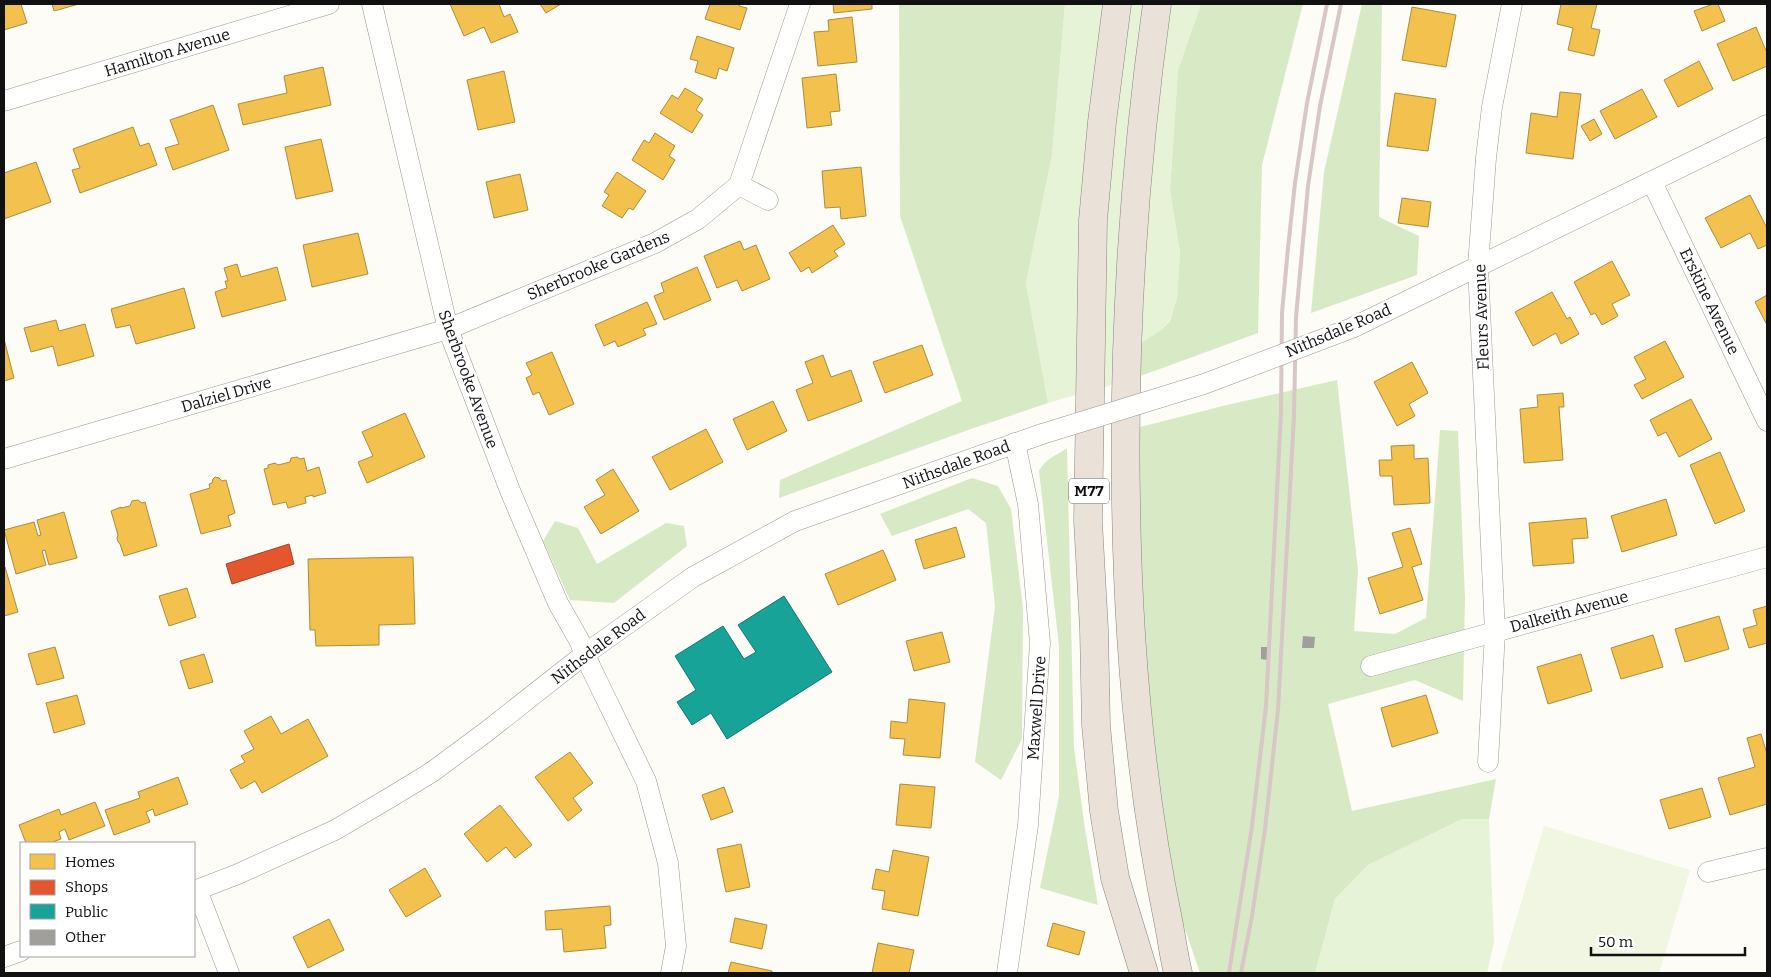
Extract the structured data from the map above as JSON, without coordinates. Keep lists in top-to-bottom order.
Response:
{
  "streets": {
    "highway": ["M77"],
    "street": [
      "Hamilton Avenue",
      "Sherbrooke Gardens",
      "Erskine Avenue",
      "Fleurs Avenue",
      "Nithsdale Road",
      "Sherbrooke Avenue",
      "Dalziel Drive",
      "Dalkeith Avenue",
      "Maxwell Drive"
    ]
  },
  "crossings": [
    ["Sherbrooke Gardens", "Sherbrooke Avenue"],
    ["Sherbrooke Gardens", "Dalziel Drive"],
    ["Erskine Avenue", "Nithsdale Road"],
    ["Fleurs Avenue", "Nithsdale Road"],
    ["Fleurs Avenue", "Dalkeith Avenue"],
    ["Nithsdale Road", "Sherbrooke Avenue"],
    ["Nithsdale Road", "Maxwell Drive"],
    ["Sherbrooke Avenue", "Dalziel Drive"]
  ],
  "legend": [
    "Homes",
    "Shops",
    "Public",
    "Other"
  ],
  "scale_bar": "50 m"
}
